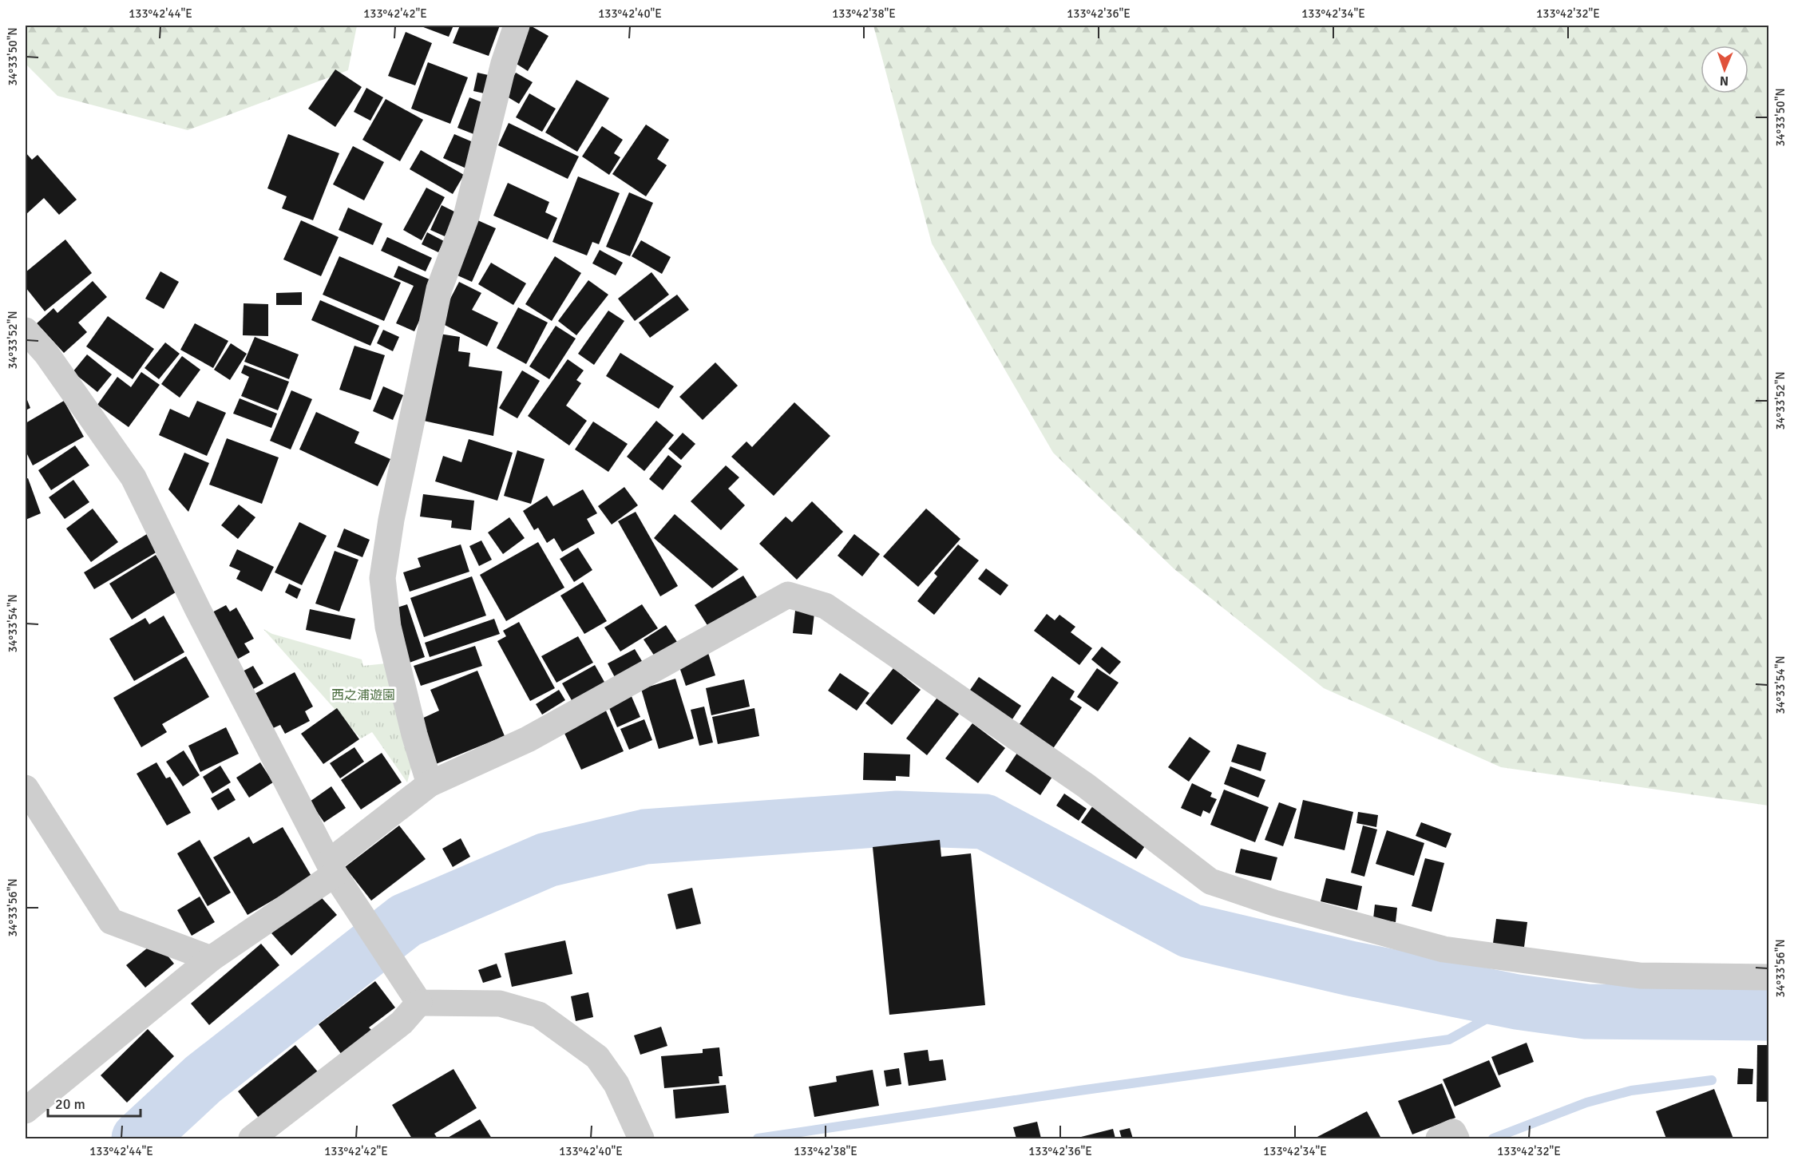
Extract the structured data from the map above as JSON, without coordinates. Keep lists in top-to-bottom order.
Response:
{
  "parks": ["西之浦遊園"],
  "scale_bar": "20 m",
  "north": "bottom",
  "coordinates": [
    "133°42'44\"E",
    "133°42'42\"E",
    "133°42'40\"E",
    "133°42'38\"E",
    "133°42'36\"E",
    "133°42'34\"E",
    "133°42'32\"E",
    "34°33'50\"N",
    "34°33'52\"N",
    "34°33'54\"N",
    "34°33'56\"N"
  ]
}
